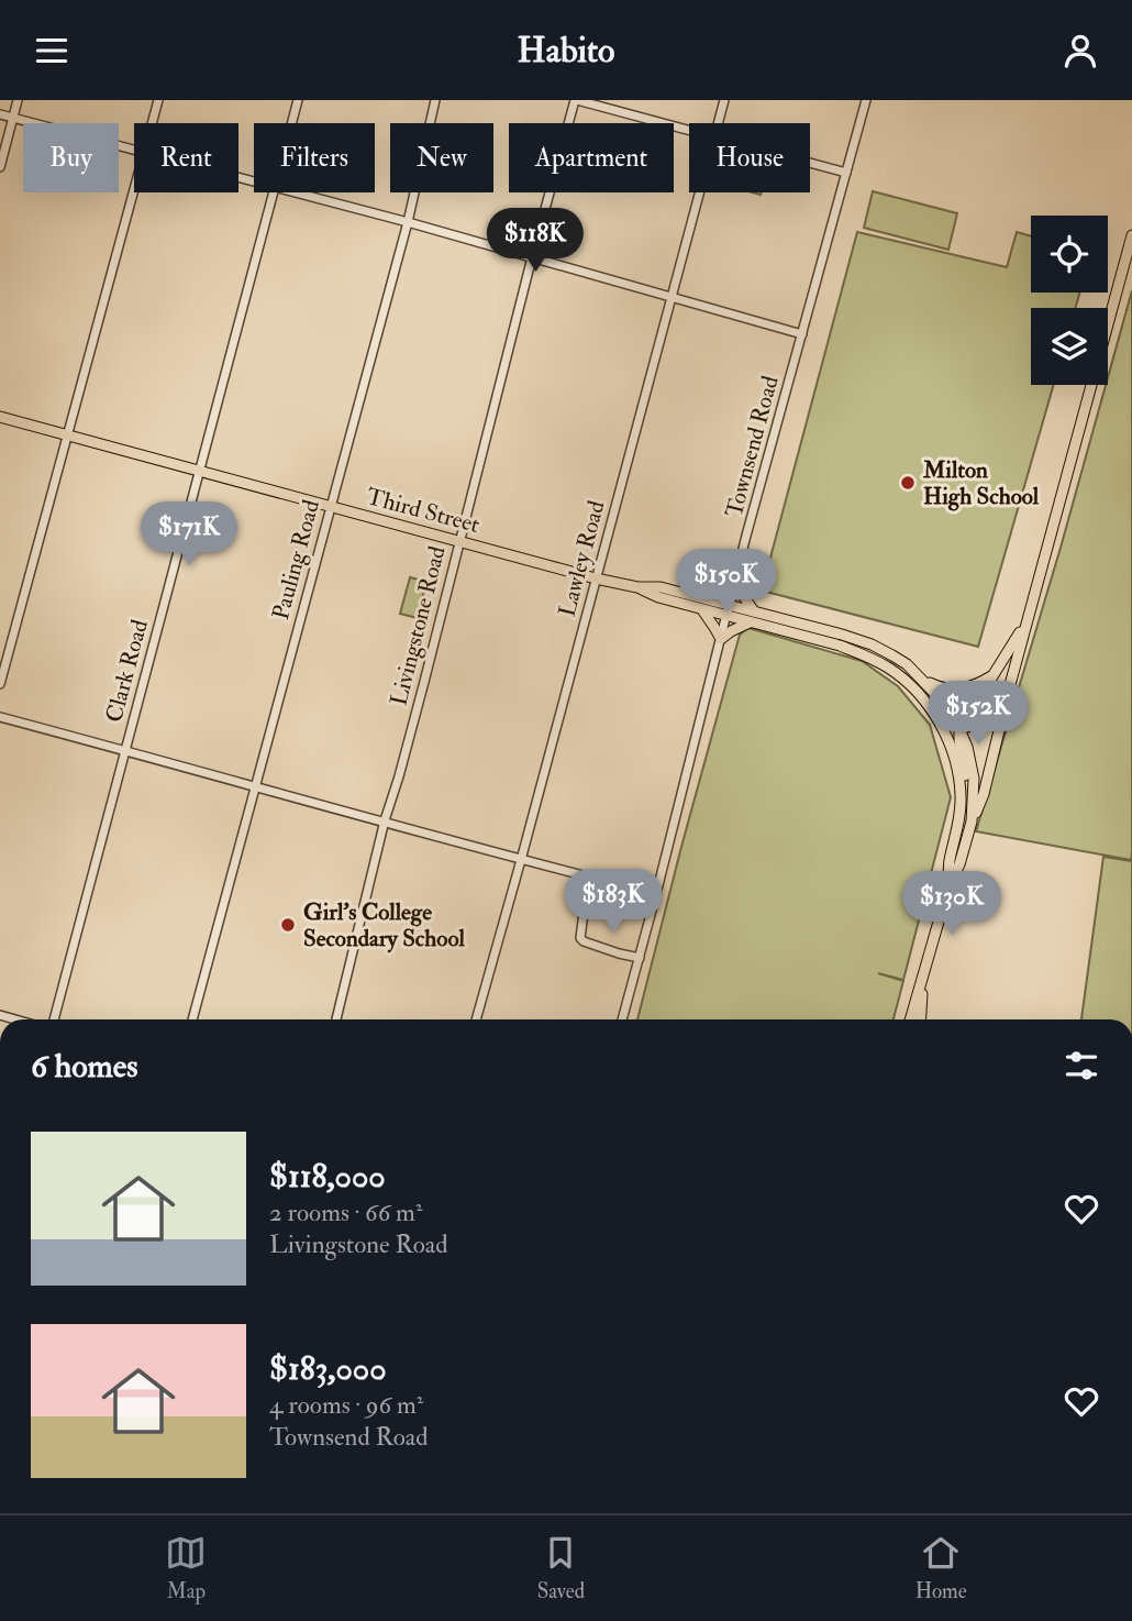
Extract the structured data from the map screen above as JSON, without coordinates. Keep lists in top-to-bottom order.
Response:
{
  "streets": {
    "main road": ["Third Street"],
    "street": [
      "Townsend Road",
      "Lawley Road",
      "Pauling Road",
      "Livingstone Road",
      "Clark Road"
    ]
  },
  "crossings": [
    ["Townsend Road", "Third Street"],
    ["Third Street", "Lawley Road"],
    ["Third Street", "Pauling Road"],
    ["Third Street", "Livingstone Road"],
    ["Third Street", "Clark Road"]
  ],
  "places": ["Milton High School", "Girl's College Secondary School"],
  "page": {
    "header": "Habito",
    "chip": [
      "Buy",
      "Rent",
      "Filters",
      "New",
      "Apartment",
      "House"
    ],
    "price": [
      "$118K",
      "$171K",
      "$150K",
      "$152K",
      "$183K",
      "$130K"
    ],
    "heading": "6 homes",
    "list": [
      {
        "name": "$118,000",
        "note": "2 rooms · 66 m² · Livingstone Road"
      },
      {
        "name": "$183,000",
        "note": "4 rooms · 96 m² · Townsend Road"
      }
    ],
    "tabs": ["Map", "Saved", "Home"]
  }
}
